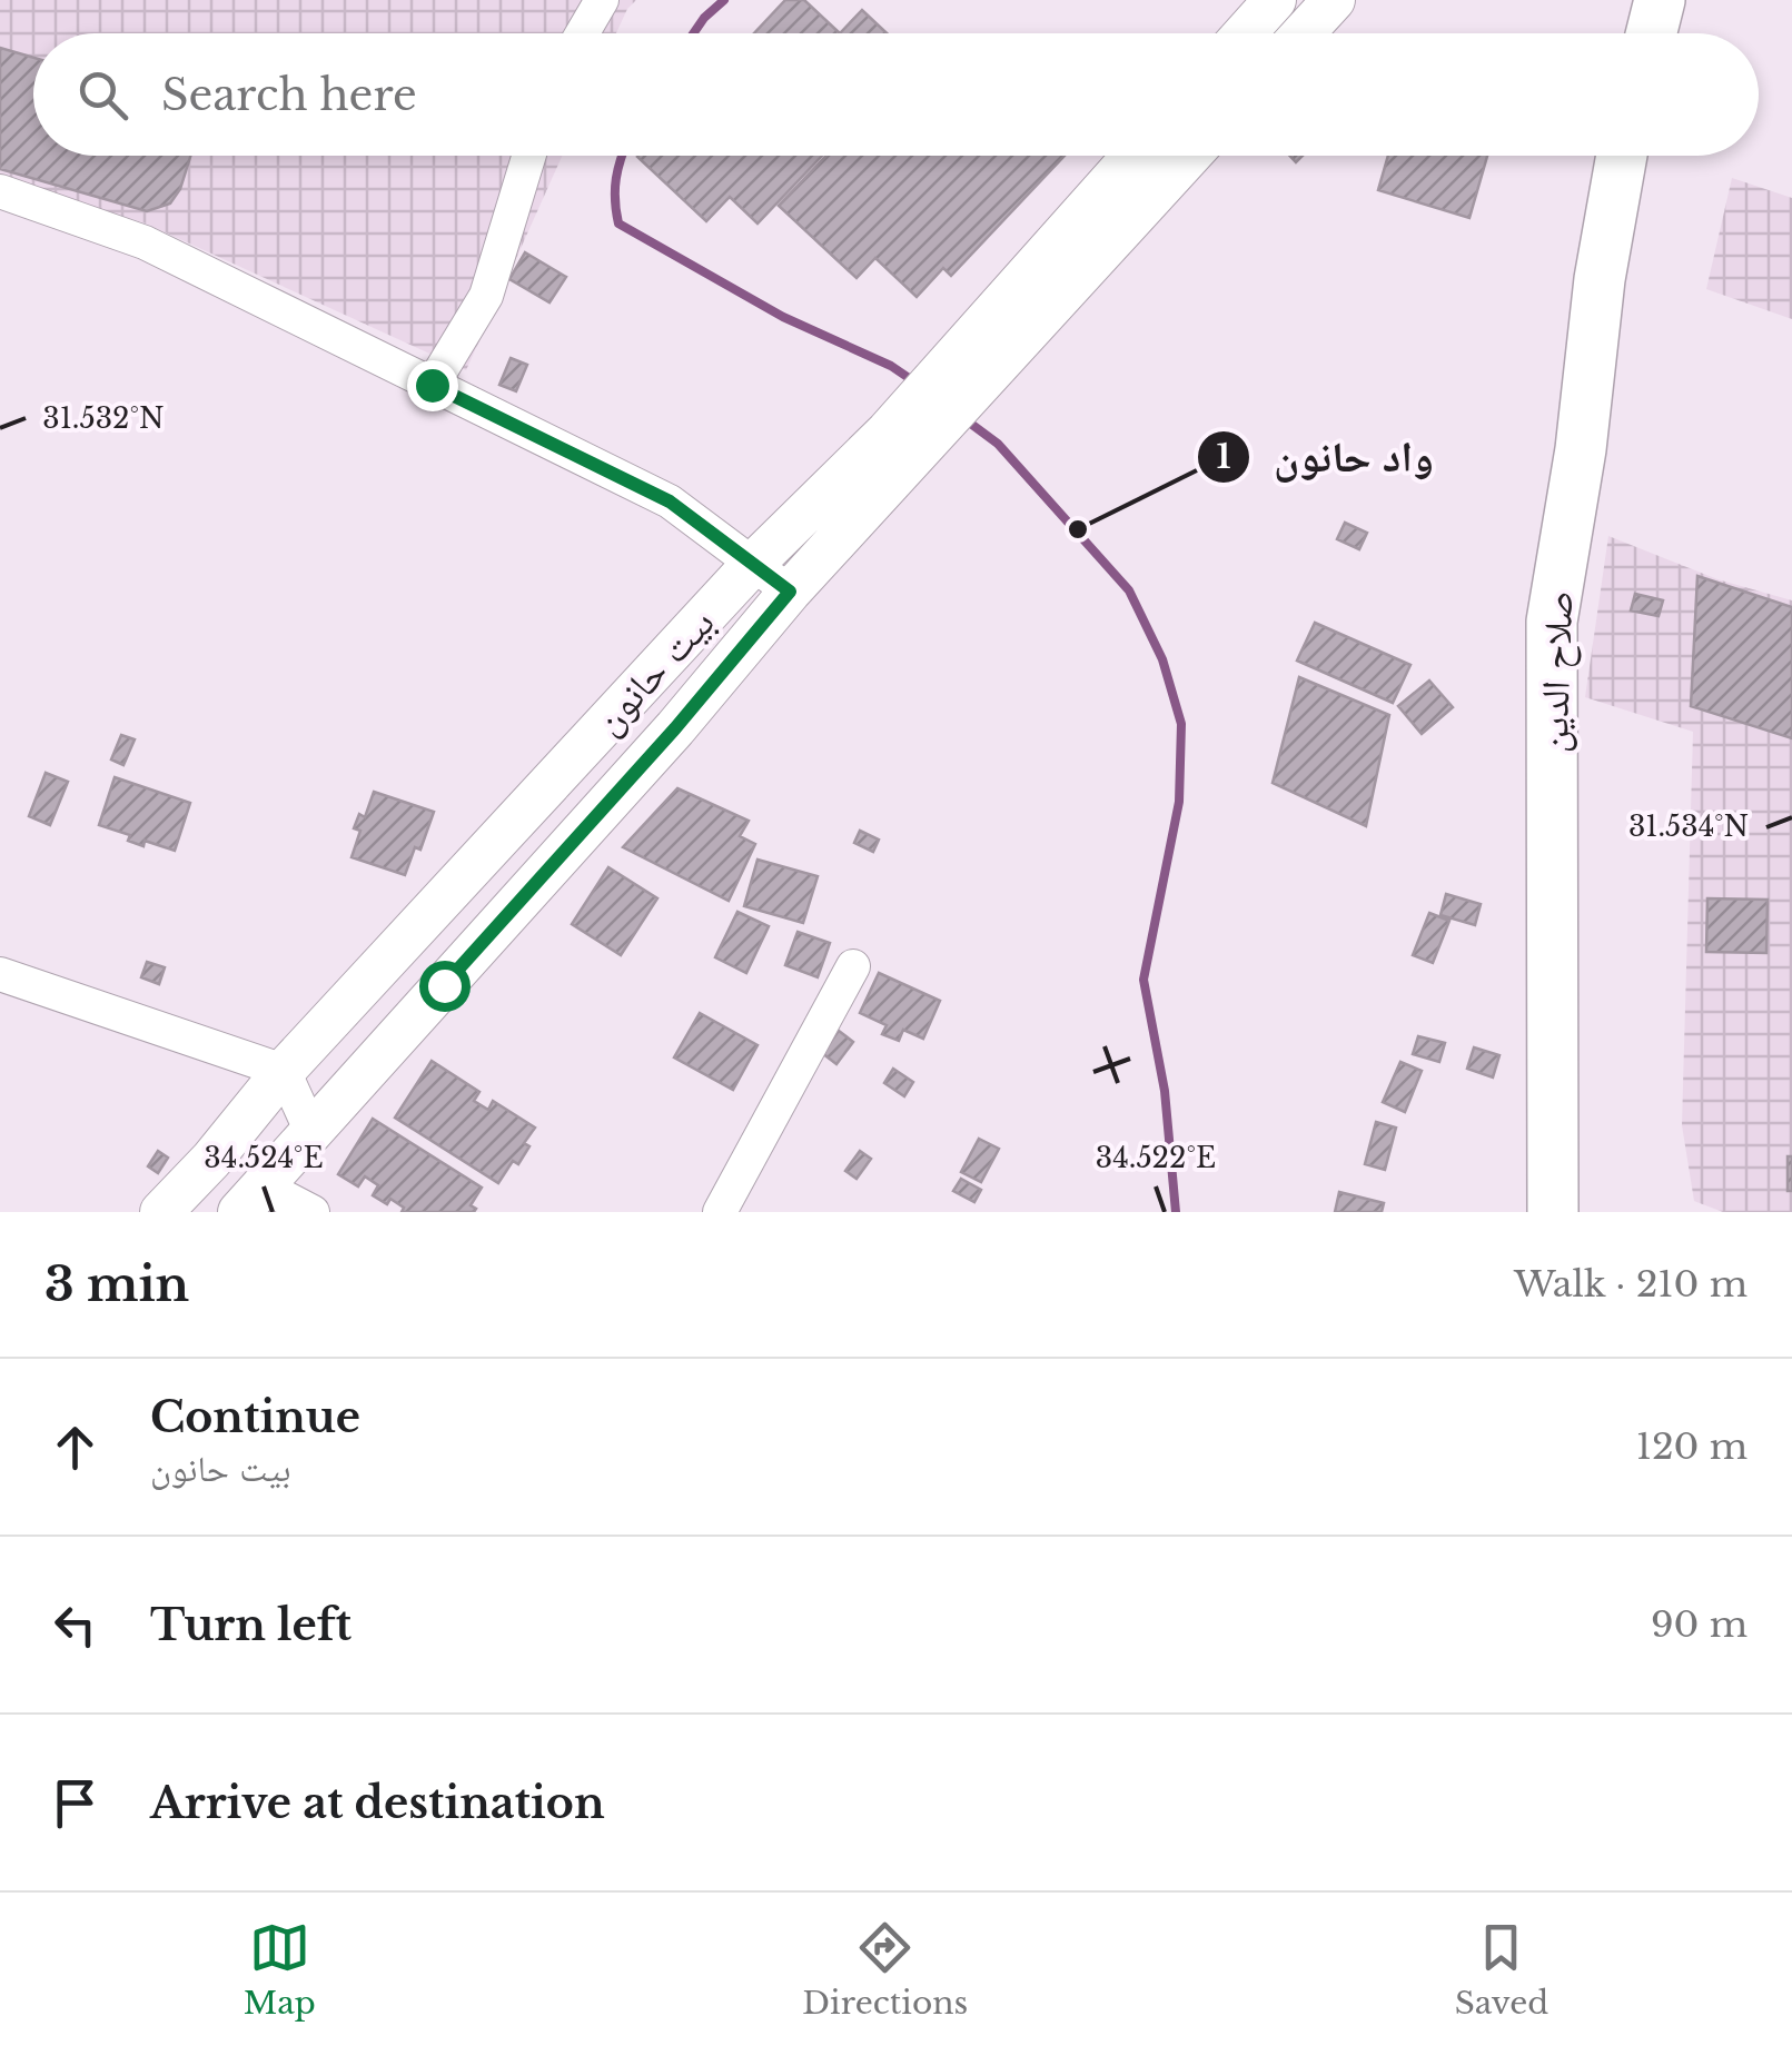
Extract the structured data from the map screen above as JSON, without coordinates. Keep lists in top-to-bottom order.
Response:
{
  "streets": {
    "highway": ["صلاح الدين"],
    "main road": ["بيت حانون"]
  },
  "places": ["واد حانون"],
  "page": {
    "search": "Search here",
    "heading": ["3 min", "Walk · 210 m"],
    "list": [
      ["Continue", "بيت حانون", "120 m"],
      ["Turn left", "90 m"],
      "Arrive at destination"
    ],
    "nav": ["Map", "Directions", "Saved"]
  },
  "coordinates": [
    "31.532°N",
    "31.534°N",
    "34.524°E",
    "34.522°E"
  ]
}
